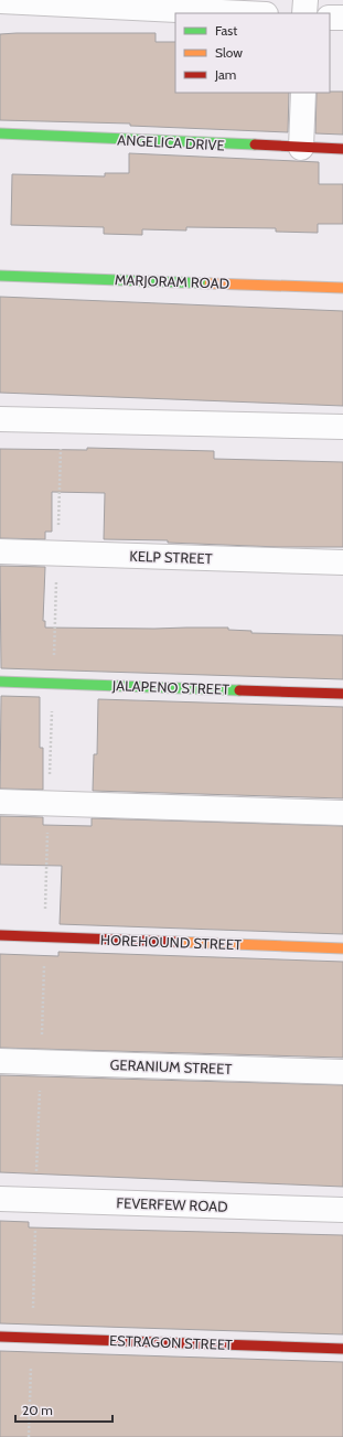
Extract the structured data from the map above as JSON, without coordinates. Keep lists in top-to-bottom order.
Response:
{
  "streets": {
    "street": [
      "ANGELICA DRIVE",
      "MARJORAM ROAD",
      "KELP STREET",
      "JALAPENO STREET",
      "HOREHOUND STREET",
      "GERANIUM STREET",
      "FEVERFEW ROAD",
      "ESTRAGON STREET"
    ]
  },
  "legend": ["Fast", "Slow", "Jam"],
  "scale_bar": "20 m"
}
